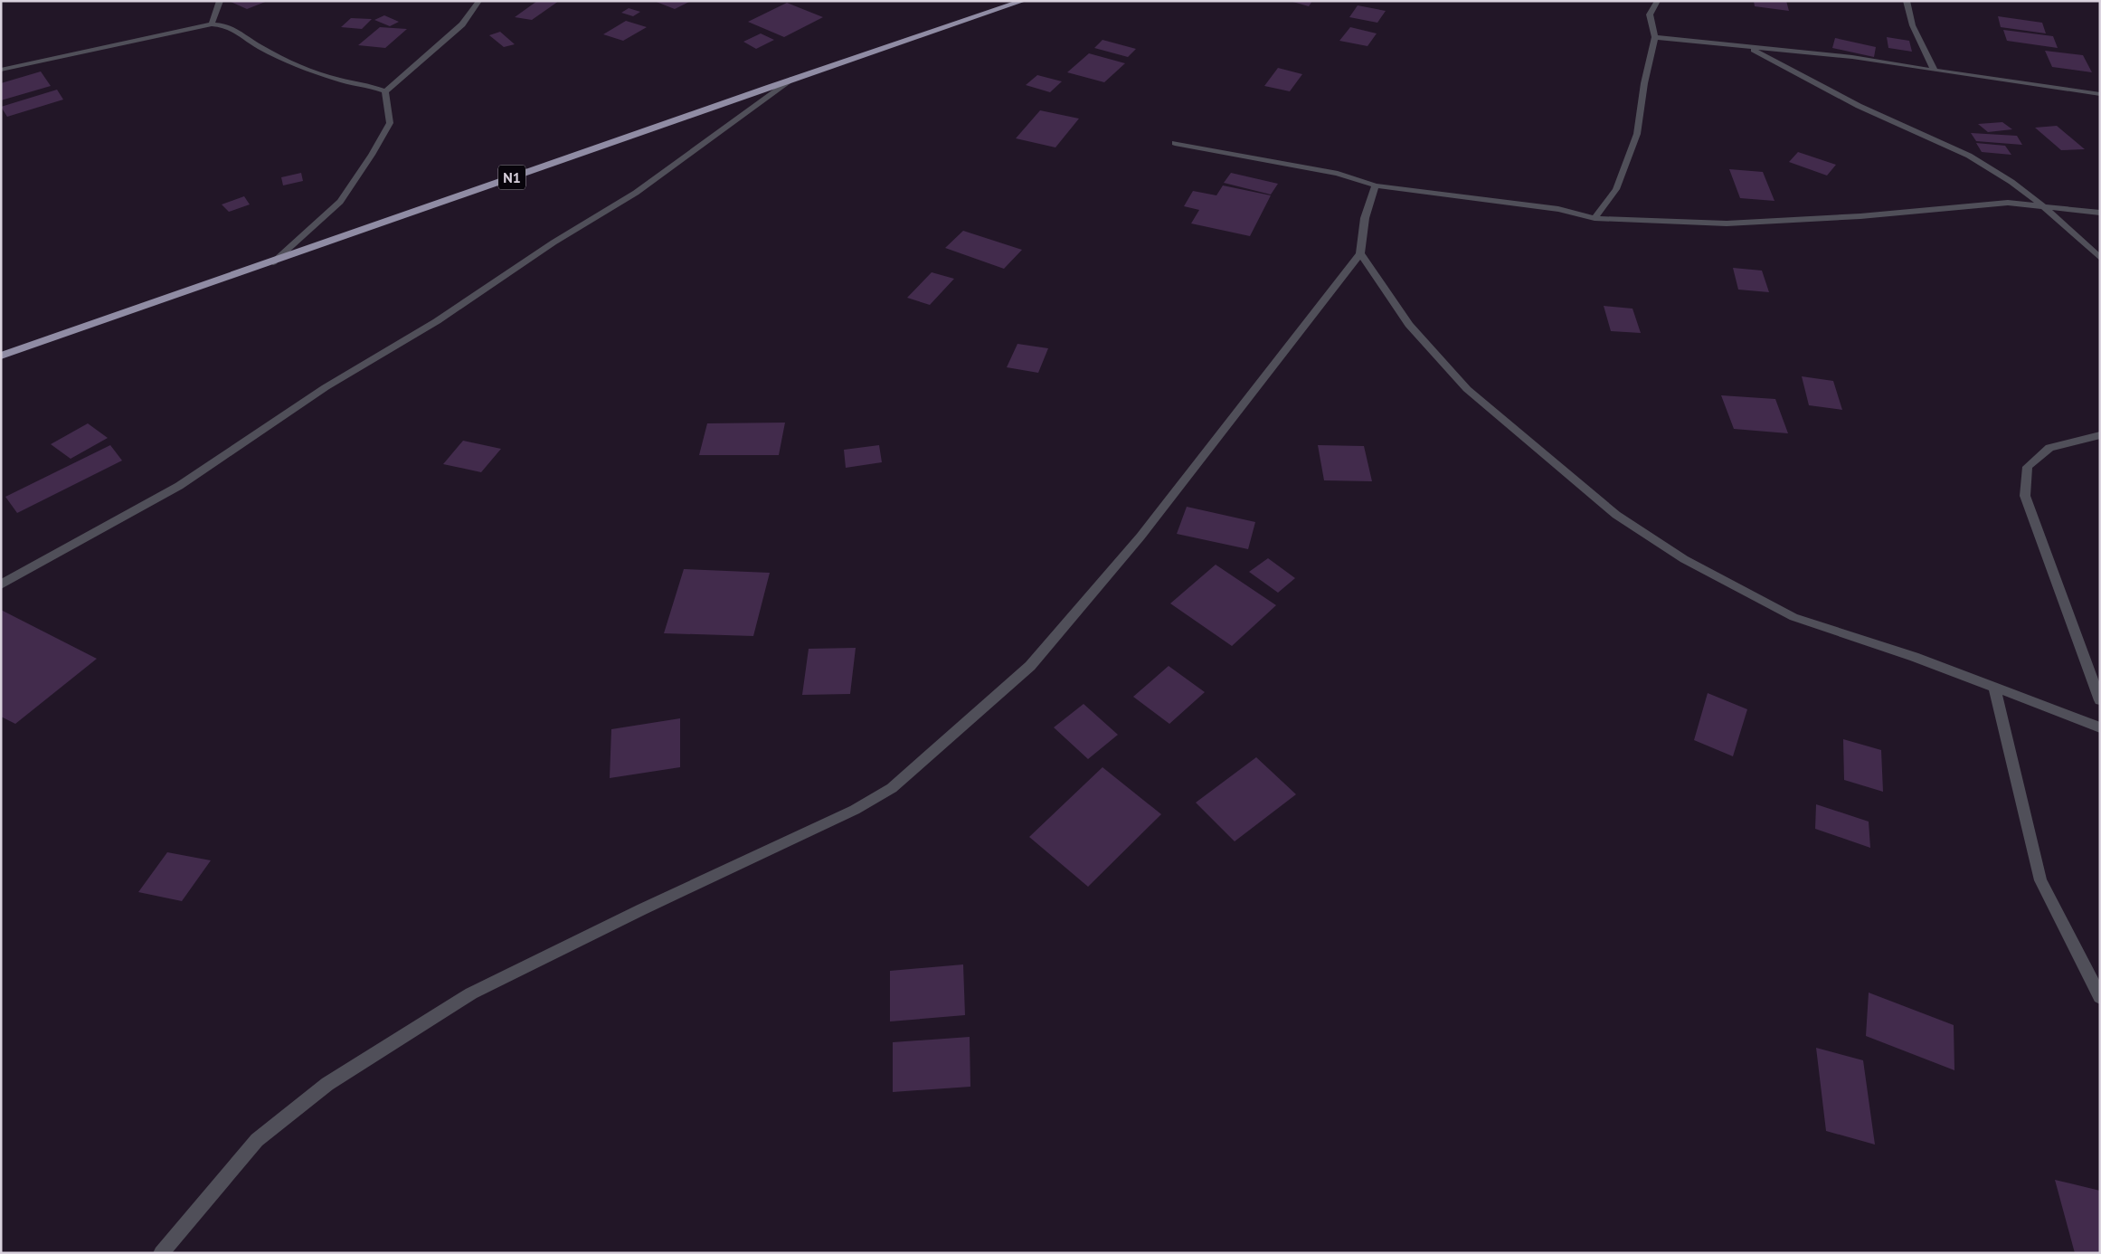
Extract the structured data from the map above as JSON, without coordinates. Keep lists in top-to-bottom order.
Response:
{
  "streets": {
    "highway": ["N1"]
  }
}
